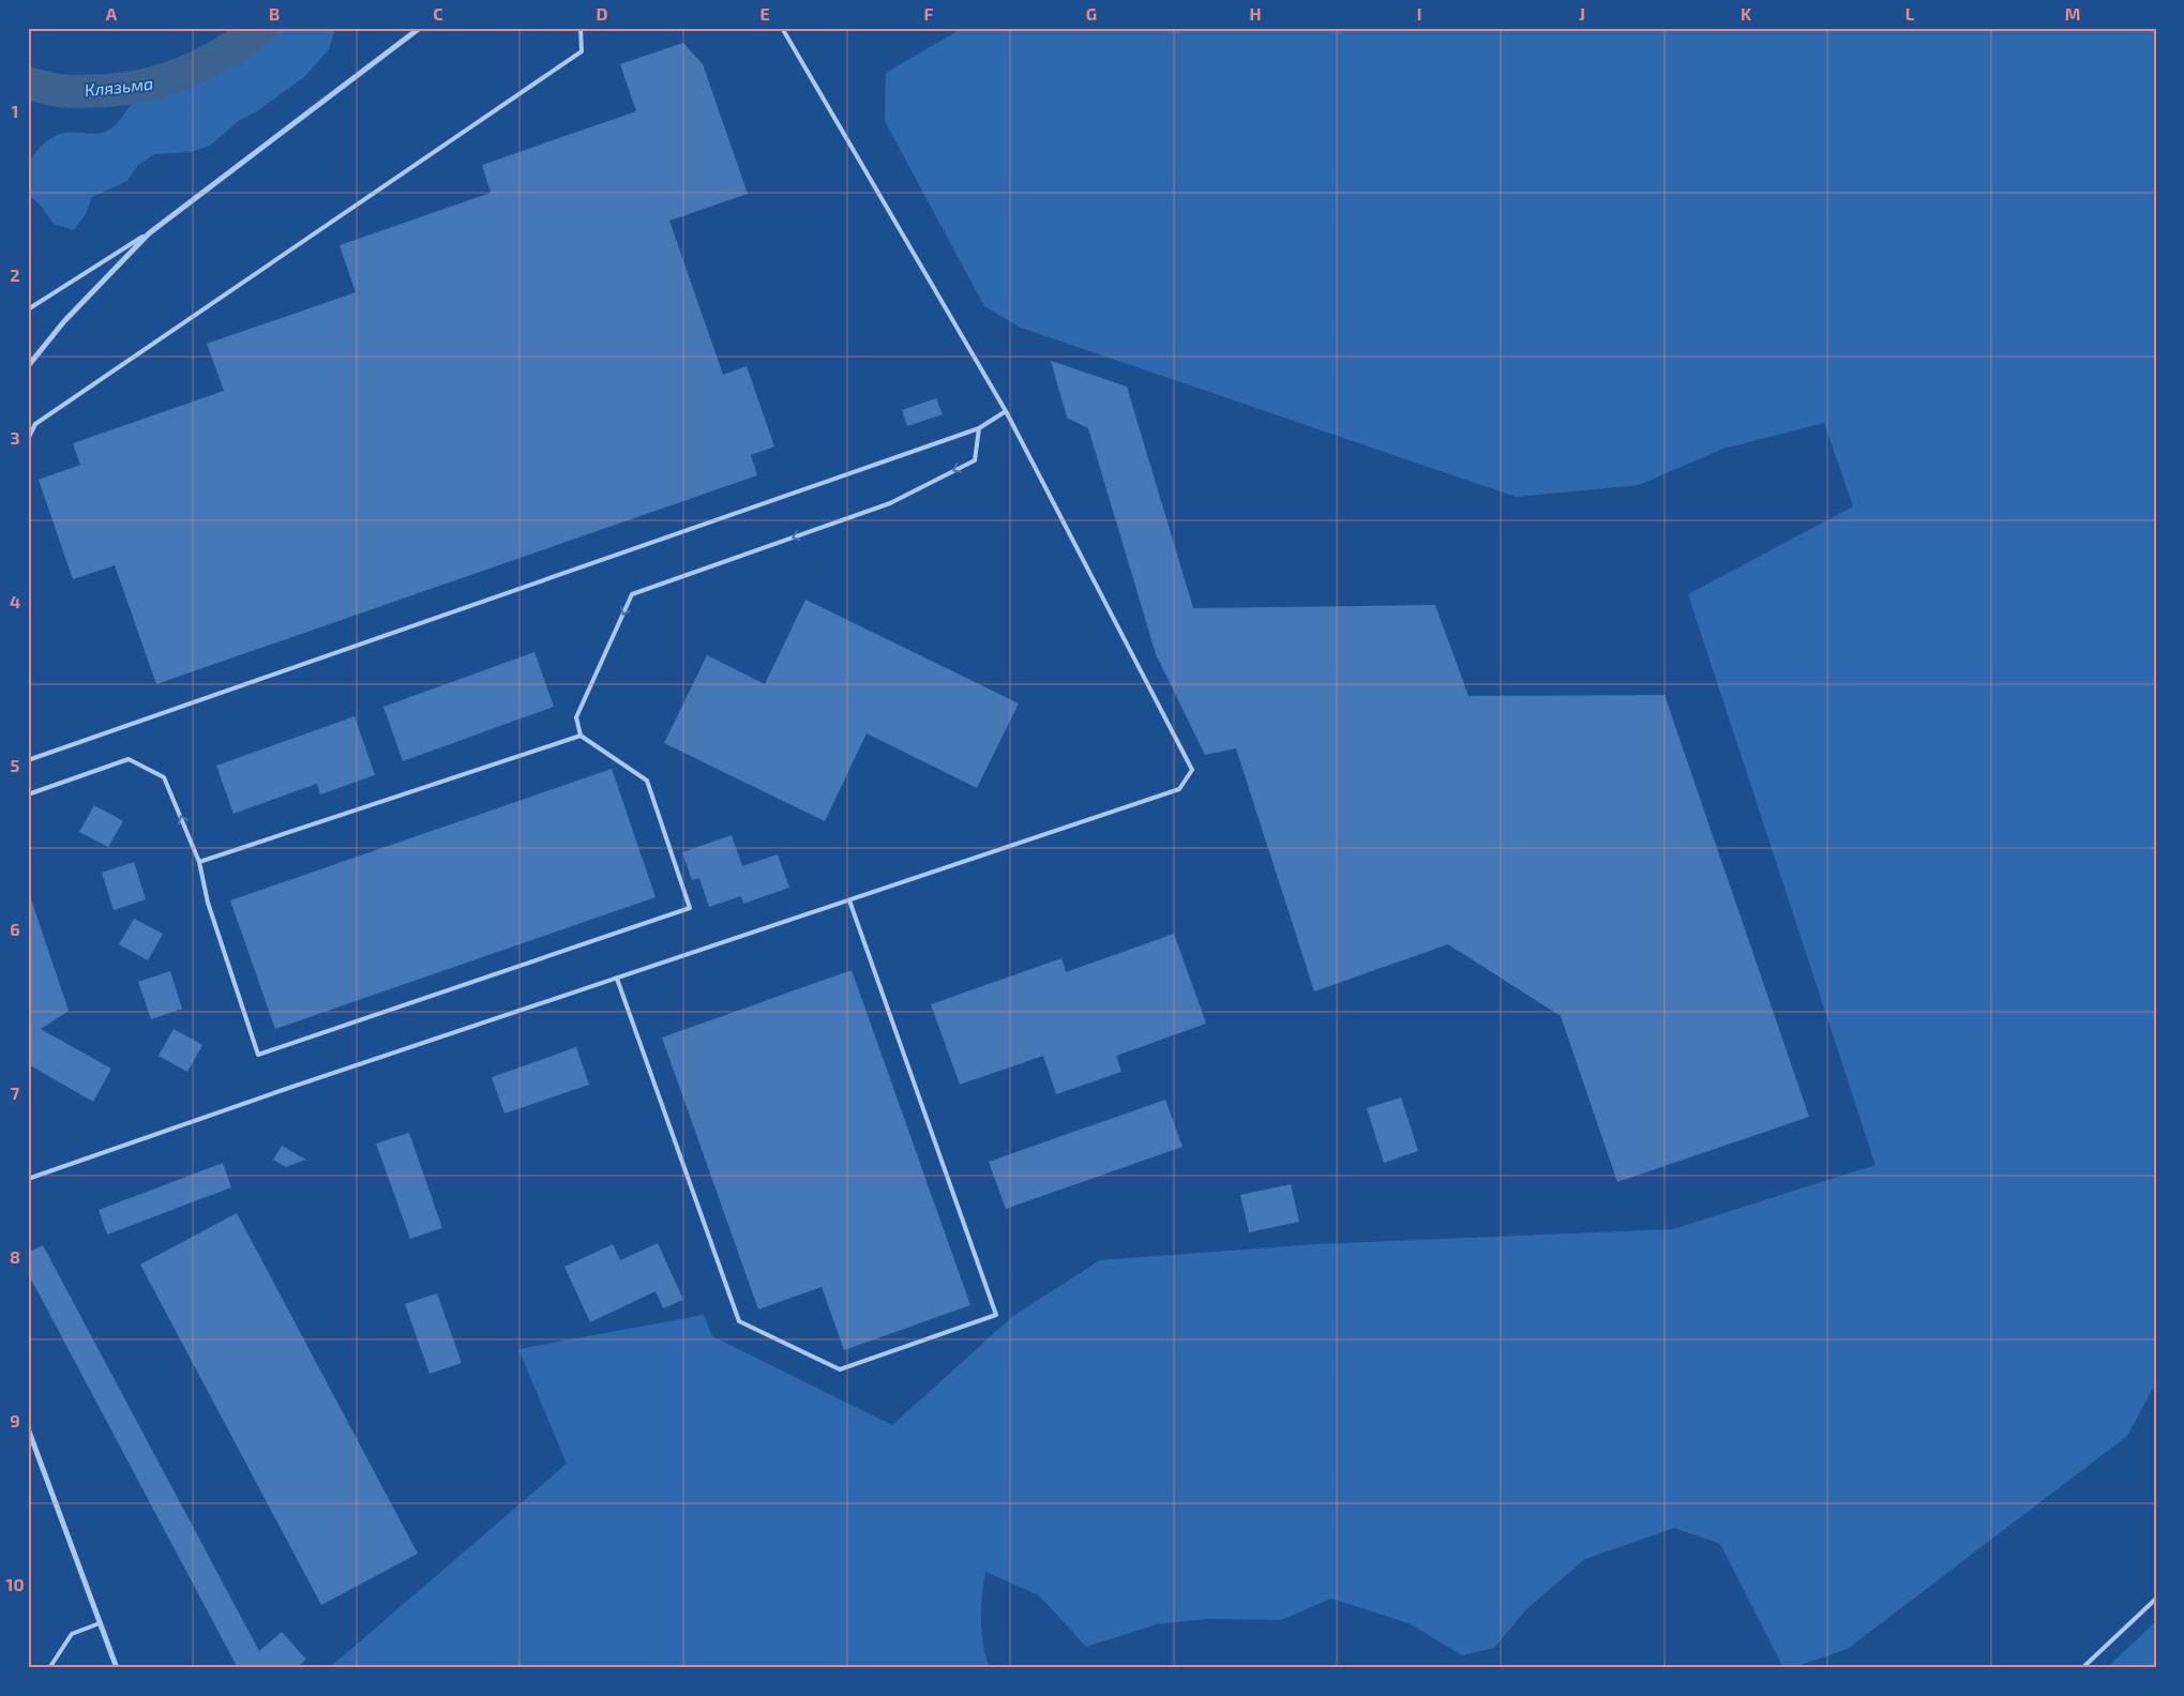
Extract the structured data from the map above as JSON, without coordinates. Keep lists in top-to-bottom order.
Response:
{
  "water": ["Клязьма"],
  "grid": {
    "columns": [
      "A",
      "B",
      "C",
      "D",
      "E",
      "F",
      "G",
      "H",
      "I",
      "J",
      "K",
      "L",
      "M"
    ],
    "rows": [
      "1",
      "2",
      "3",
      "4",
      "5",
      "6",
      "7",
      "8",
      "9",
      "10"
    ]
  }
}
